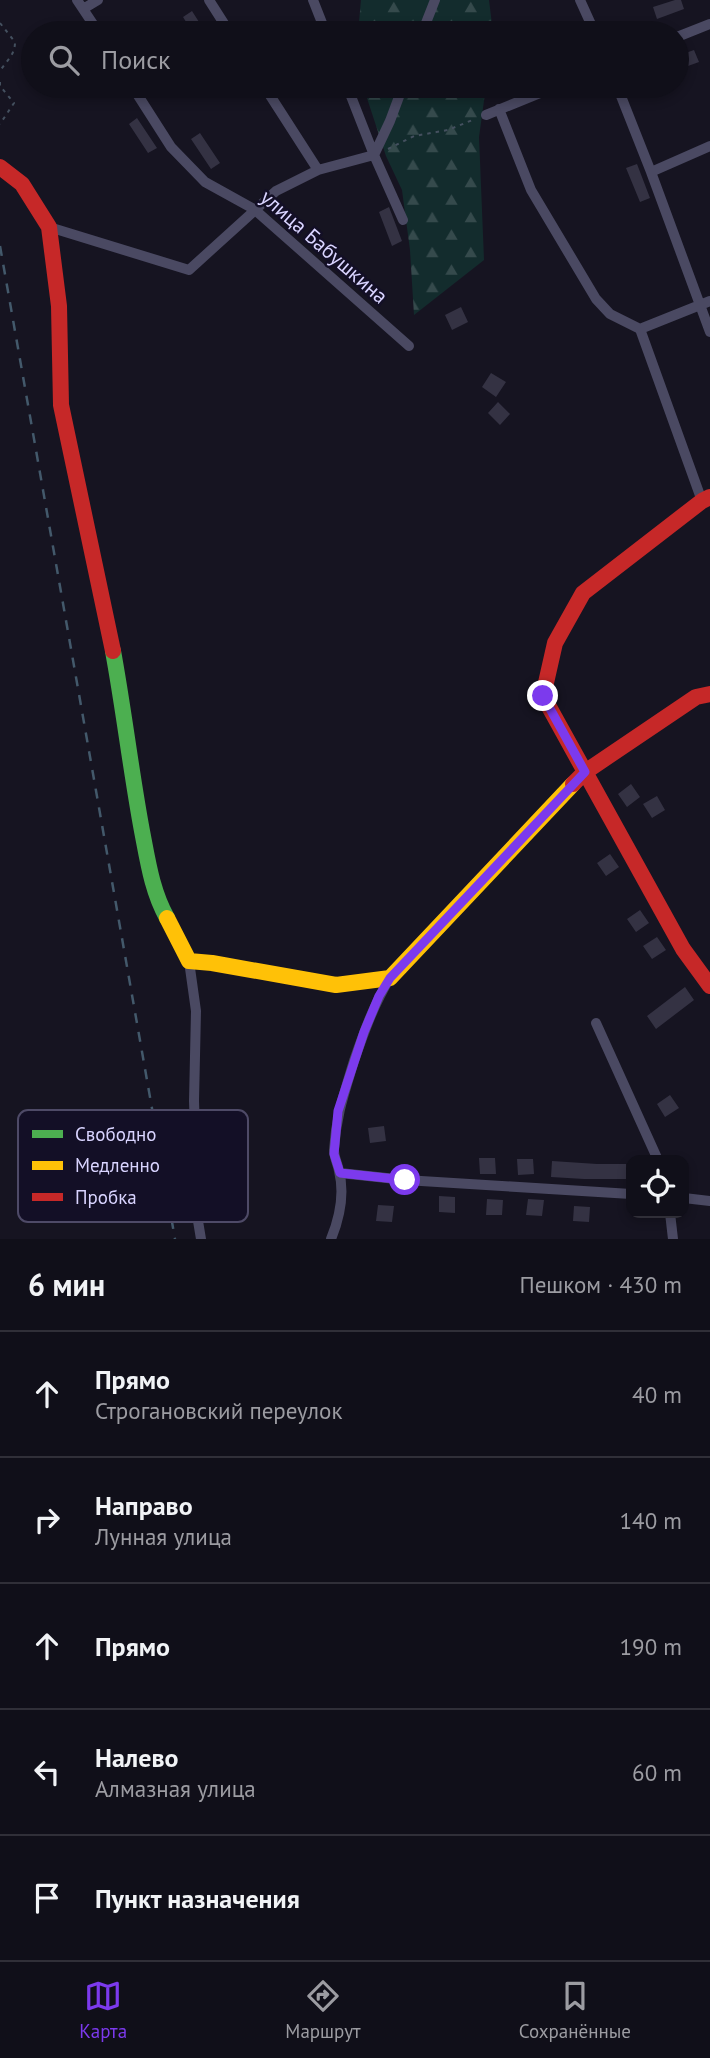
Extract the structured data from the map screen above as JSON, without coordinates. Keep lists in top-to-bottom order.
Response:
{
  "streets": {
    "street": ["улица Бабушкина"]
  },
  "legend": ["Свободно", "Медленно", "Пробка"],
  "page": {
    "search": "Поиск",
    "heading": ["6 мин", "Пешком · 430 m"],
    "list": [
      ["Прямо", "Строгановский переулок", "40 m"],
      ["Направо", "Лунная улица", "140 m"],
      ["Прямо", "190 m"],
      ["Налево", "Алмазная улица", "60 m"],
      "Пункт назначения"
    ],
    "nav": ["Карта", "Маршрут", "Сохранённые"]
  }
}
